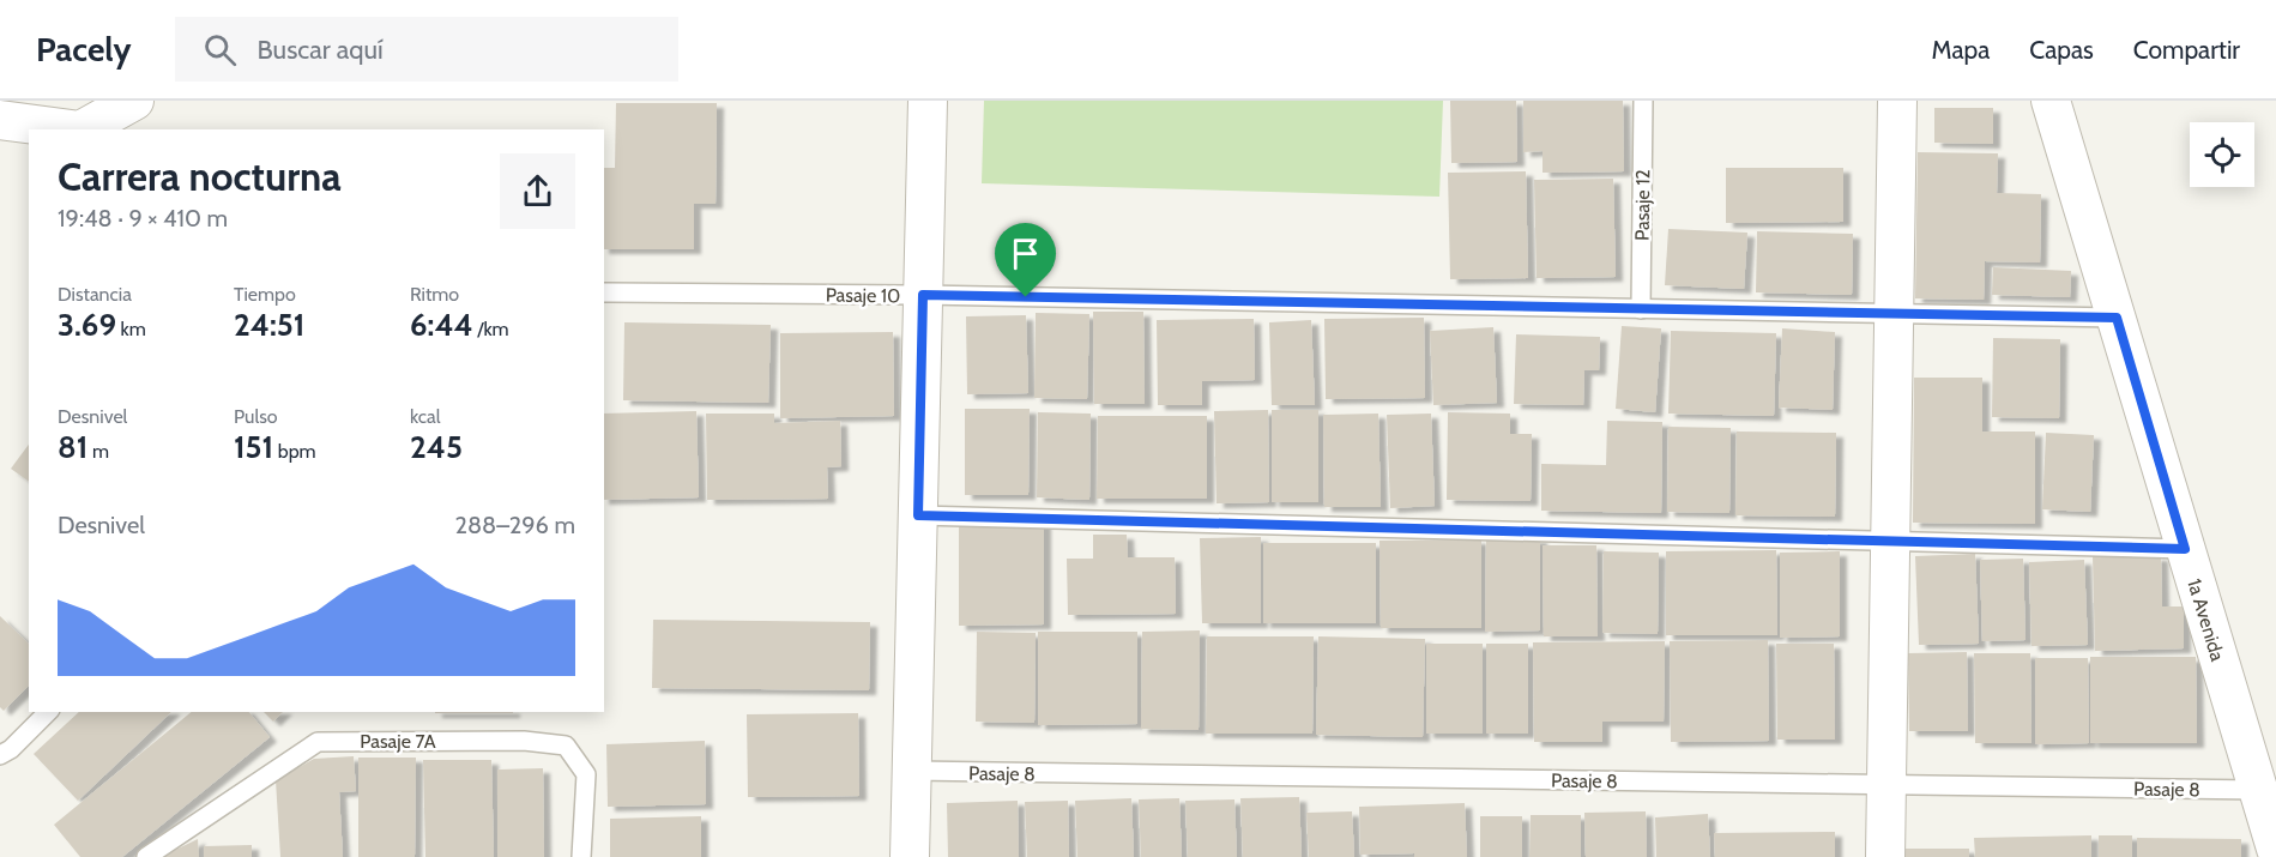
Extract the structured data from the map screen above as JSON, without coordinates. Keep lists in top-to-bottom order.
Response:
{
  "streets": {
    "street": ["1a Avenida"],
    "lane": [
      "Pasaje 12",
      "Pasaje 10",
      "Pasaje 7A",
      "Pasaje 8"
    ]
  },
  "crossings": [
    ["Pasaje 12", "Pasaje 10"],
    ["Pasaje 10", "1a Avenida"],
    ["1a Avenida", "Pasaje 8"]
  ],
  "page": {
    "header": "Pacely",
    "search": "Buscar aquí",
    "nav": ["Mapa", "Capas", "Compartir"],
    "heading": ["Carrera nocturna", "19:48 · 9 × 410 m"],
    "stats": [
      ["Distancia", "3.69 km"],
      ["Tiempo", "24:51"],
      ["Ritmo", "6:44 /km"],
      ["Desnivel", "81 m"],
      ["Pulso", "151 bpm"],
      ["kcal", "245"]
    ],
    "chart": ["Desnivel", "288–296 m"]
  }
}
